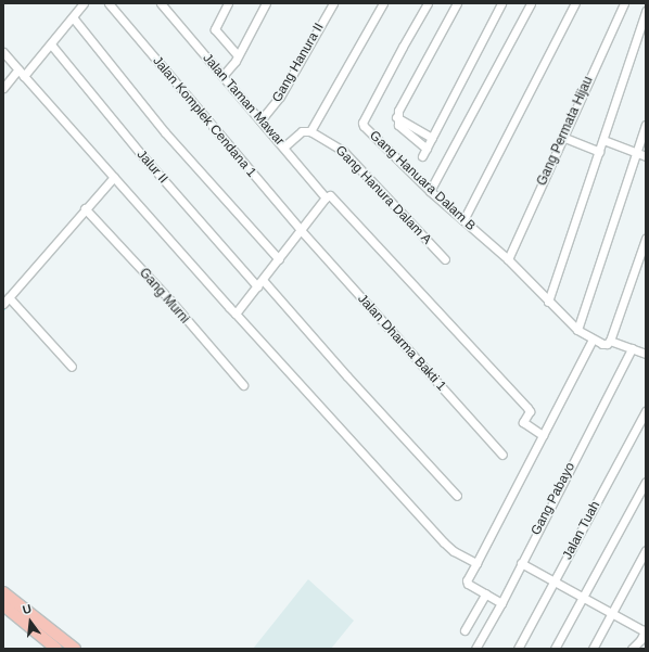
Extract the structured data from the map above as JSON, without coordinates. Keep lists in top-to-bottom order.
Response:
{
  "streets": {
    "street": [
      "Gang Hanura II",
      "Jalan Taman Mawar",
      "Jalan Komplek Cendana 1",
      "Gang Permata Hijau",
      "Jalur II",
      "Gang Hanuara Dalam B",
      "Gang Hanura Dalam A",
      "Gang Murni",
      "Jalan Dharma Bakti 1",
      "Gang Pabayo",
      "Jalan Tuah"
    ]
  },
  "crossings": [
    ["Gang Hanura II", "Jalan Taman Mawar"],
    ["Jalan Komplek Cendana 1", "Jalan Dharma Bakti 1"],
    ["Gang Permata Hijau", "Gang Hanuara Dalam B"],
    ["Gang Hanuara Dalam B", "Gang Pabayo"]
  ],
  "north": "top"
}
